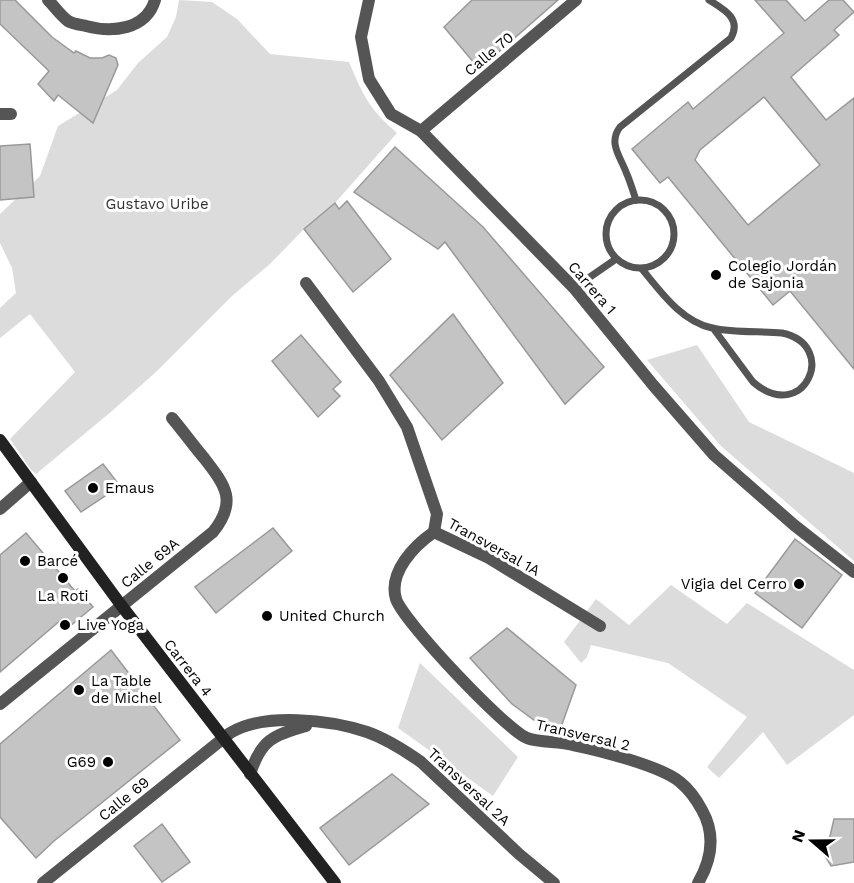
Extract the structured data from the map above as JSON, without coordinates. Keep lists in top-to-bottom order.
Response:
{
  "streets": {
    "street": [
      "Calle 70",
      "Carrera 1",
      "Transversal 1A",
      "Calle 69A",
      "Carrera 4",
      "Transversal 2",
      "Transversal 2A",
      "Calle 69"
    ]
  },
  "crossings": [
    ["Calle 70", "Carrera 1"],
    ["Transversal 1A", "Transversal 2"],
    ["Calle 69A", "Carrera 4"],
    ["Carrera 4", "Transversal 2A"],
    ["Carrera 4", "Calle 69"],
    ["Transversal 2A", "Calle 69"]
  ],
  "parks": ["Gustavo Uribe"],
  "places": [
    "Colegio Jordán de Sajonia",
    "Emaus",
    "Barcé",
    "La Roti",
    "Vigia del Cerro",
    "United Church",
    "Live Yoga",
    "La Table de Michel",
    "G69"
  ],
  "north": "left"
}
